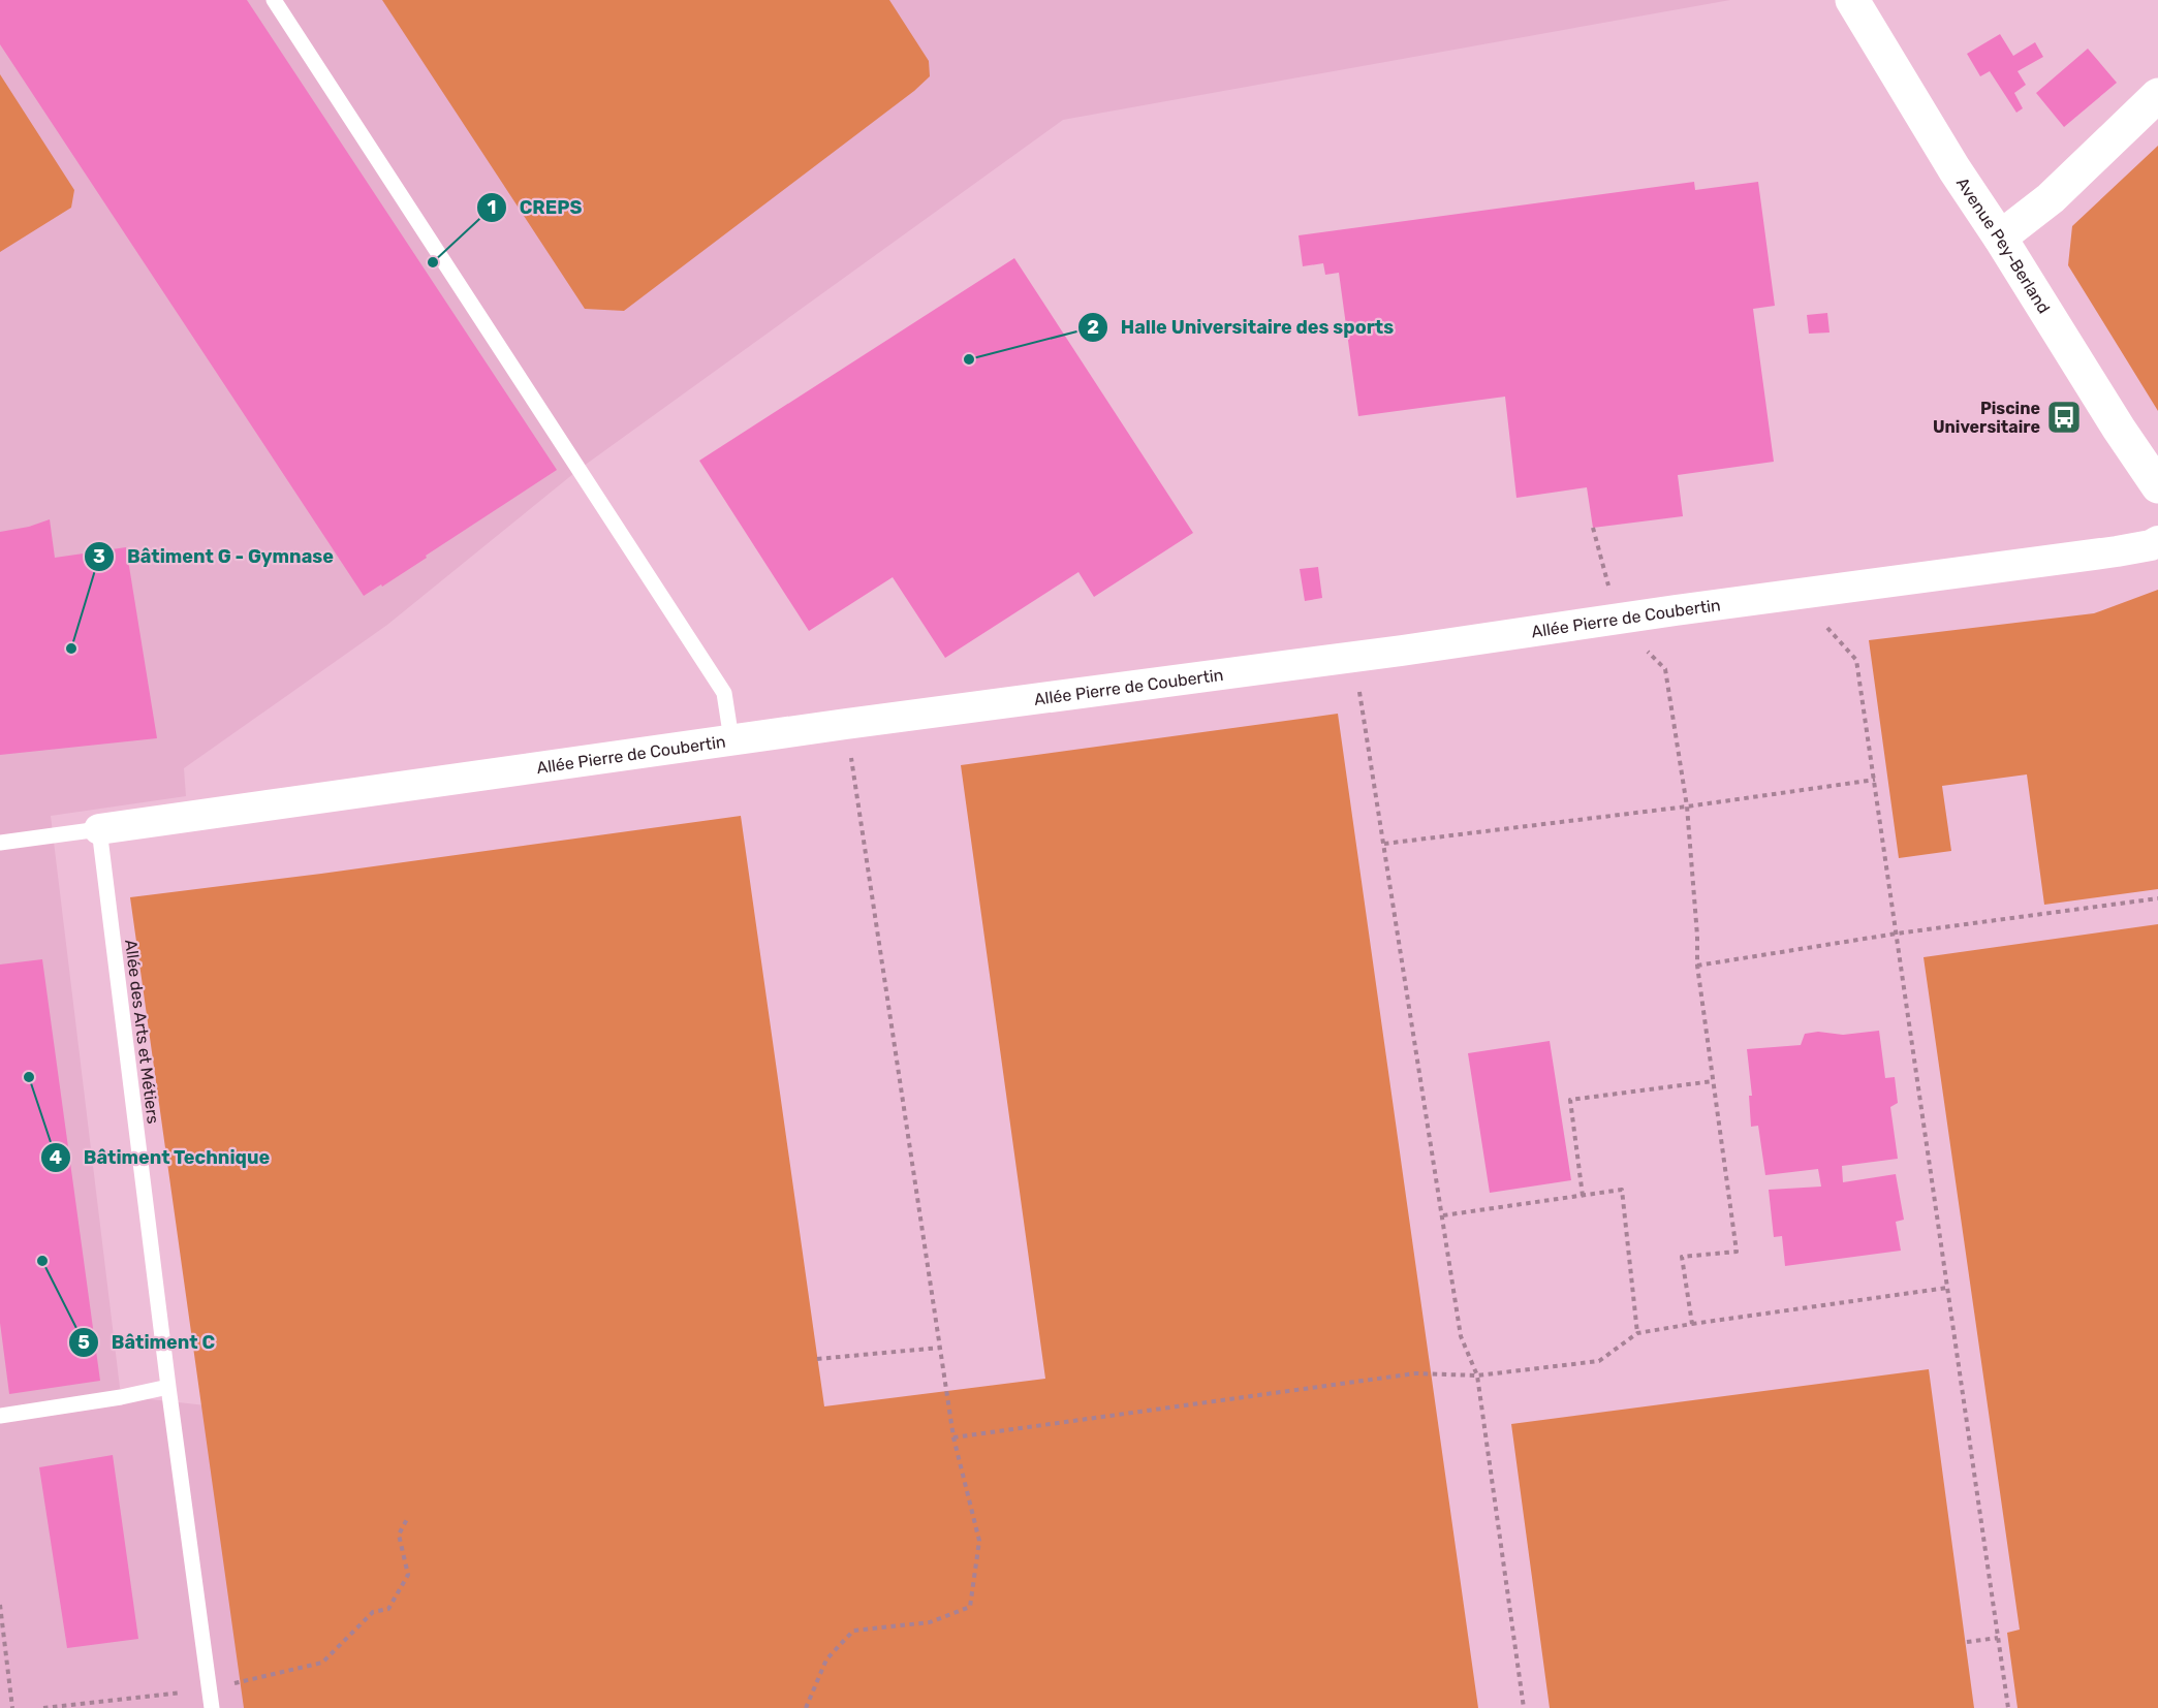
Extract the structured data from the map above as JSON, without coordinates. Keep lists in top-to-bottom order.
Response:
{
  "streets": {
    "street": ["Avenue Pey-Berland", "Allée Pierre de Coubertin"],
    "lane": ["Allée des Arts et Métiers"]
  },
  "crossings": [
    ["Allée Pierre de Coubertin", "Allée des Arts et Métiers"]
  ],
  "places": {
    "other": [
      "CREPS",
      "Halle Universitaire des sports",
      "Bâtiment G - Gymnase",
      "Bâtiment Technique",
      "Bâtiment C"
    ],
    "bus stop": ["Piscine Universitaire"]
  }
}
